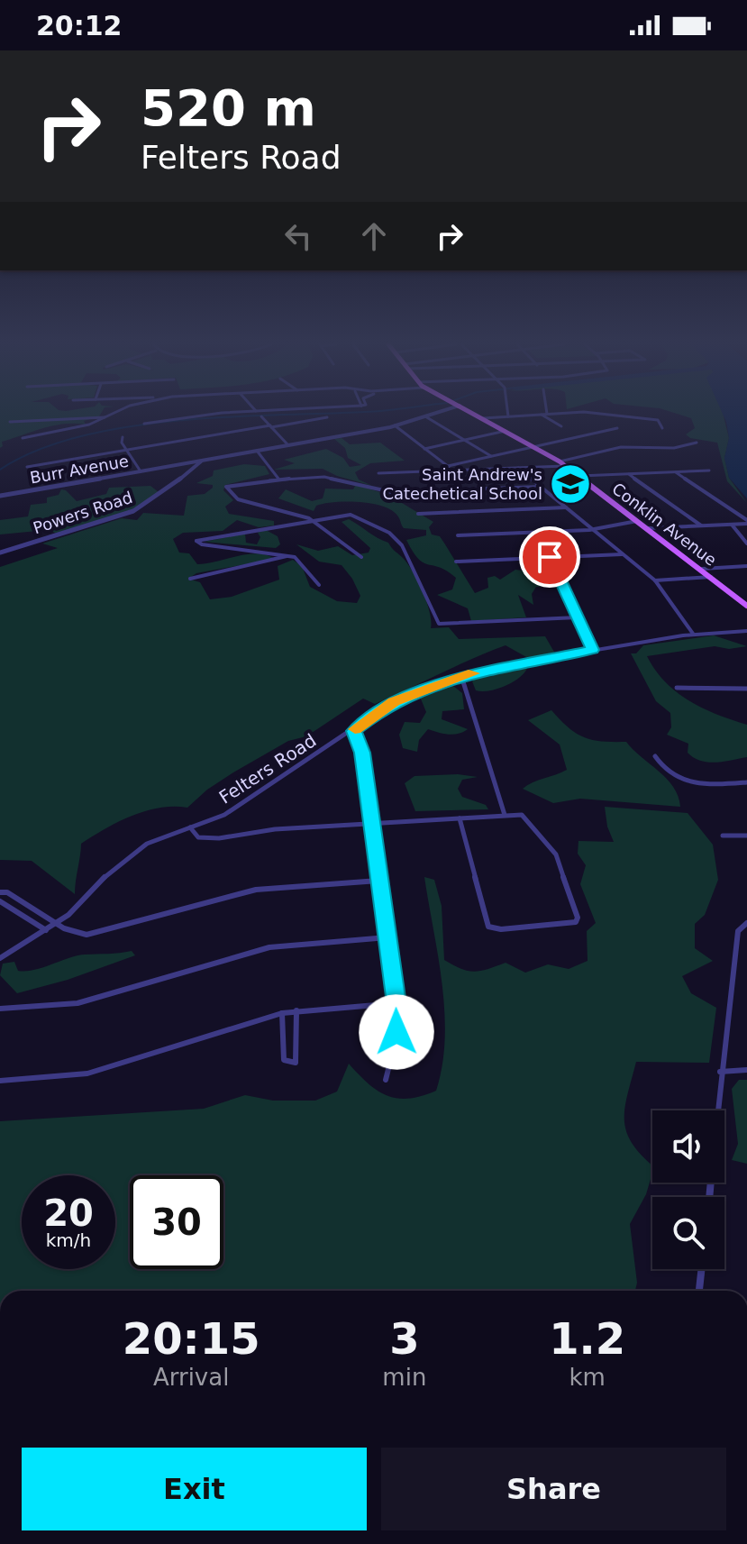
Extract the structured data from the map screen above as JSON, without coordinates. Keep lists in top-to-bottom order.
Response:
{
  "streets": {
    "main road": ["Conklin Avenue"],
    "street": ["Burr Avenue", "Powers Road", "Felters Road"]
  },
  "crossings": [
    ["Burr Avenue", "Powers Road"]
  ],
  "places": {
    "school or university": ["Saint Andrew's Catechetical School"]
  },
  "page": {
    "status": "20:12",
    "turn": ["520 m", "Felters Road"],
    "speed": "20 km/h",
    "limit": "30",
    "eta": [
      "20:15",
      "Arrival",
      "3",
      "min",
      "1.2",
      "km"
    ],
    "buttons": ["Exit", "Share"]
  }
}
